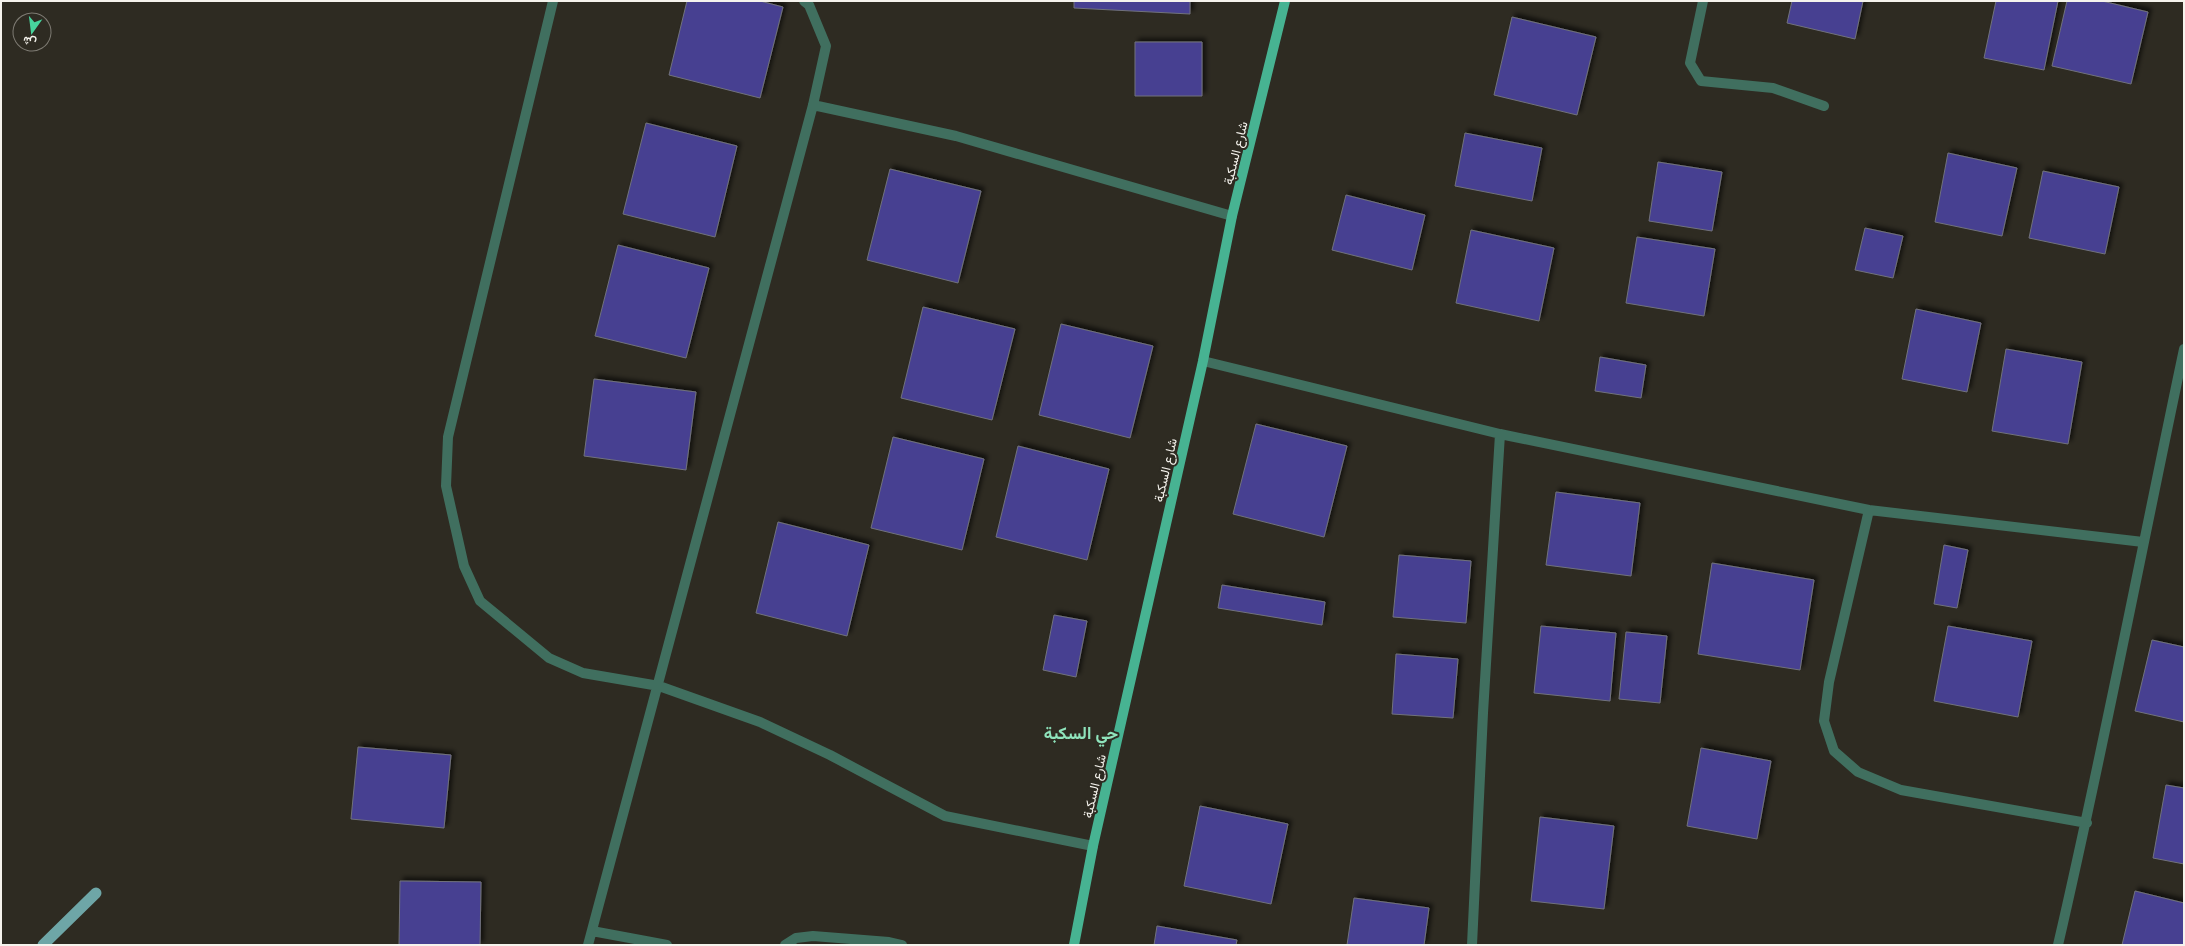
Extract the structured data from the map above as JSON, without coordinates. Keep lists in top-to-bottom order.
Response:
{
  "streets": {
    "main road": ["شارع السكبة"]
  },
  "districts": ["حي السكبة"],
  "north": "bottom"
}
